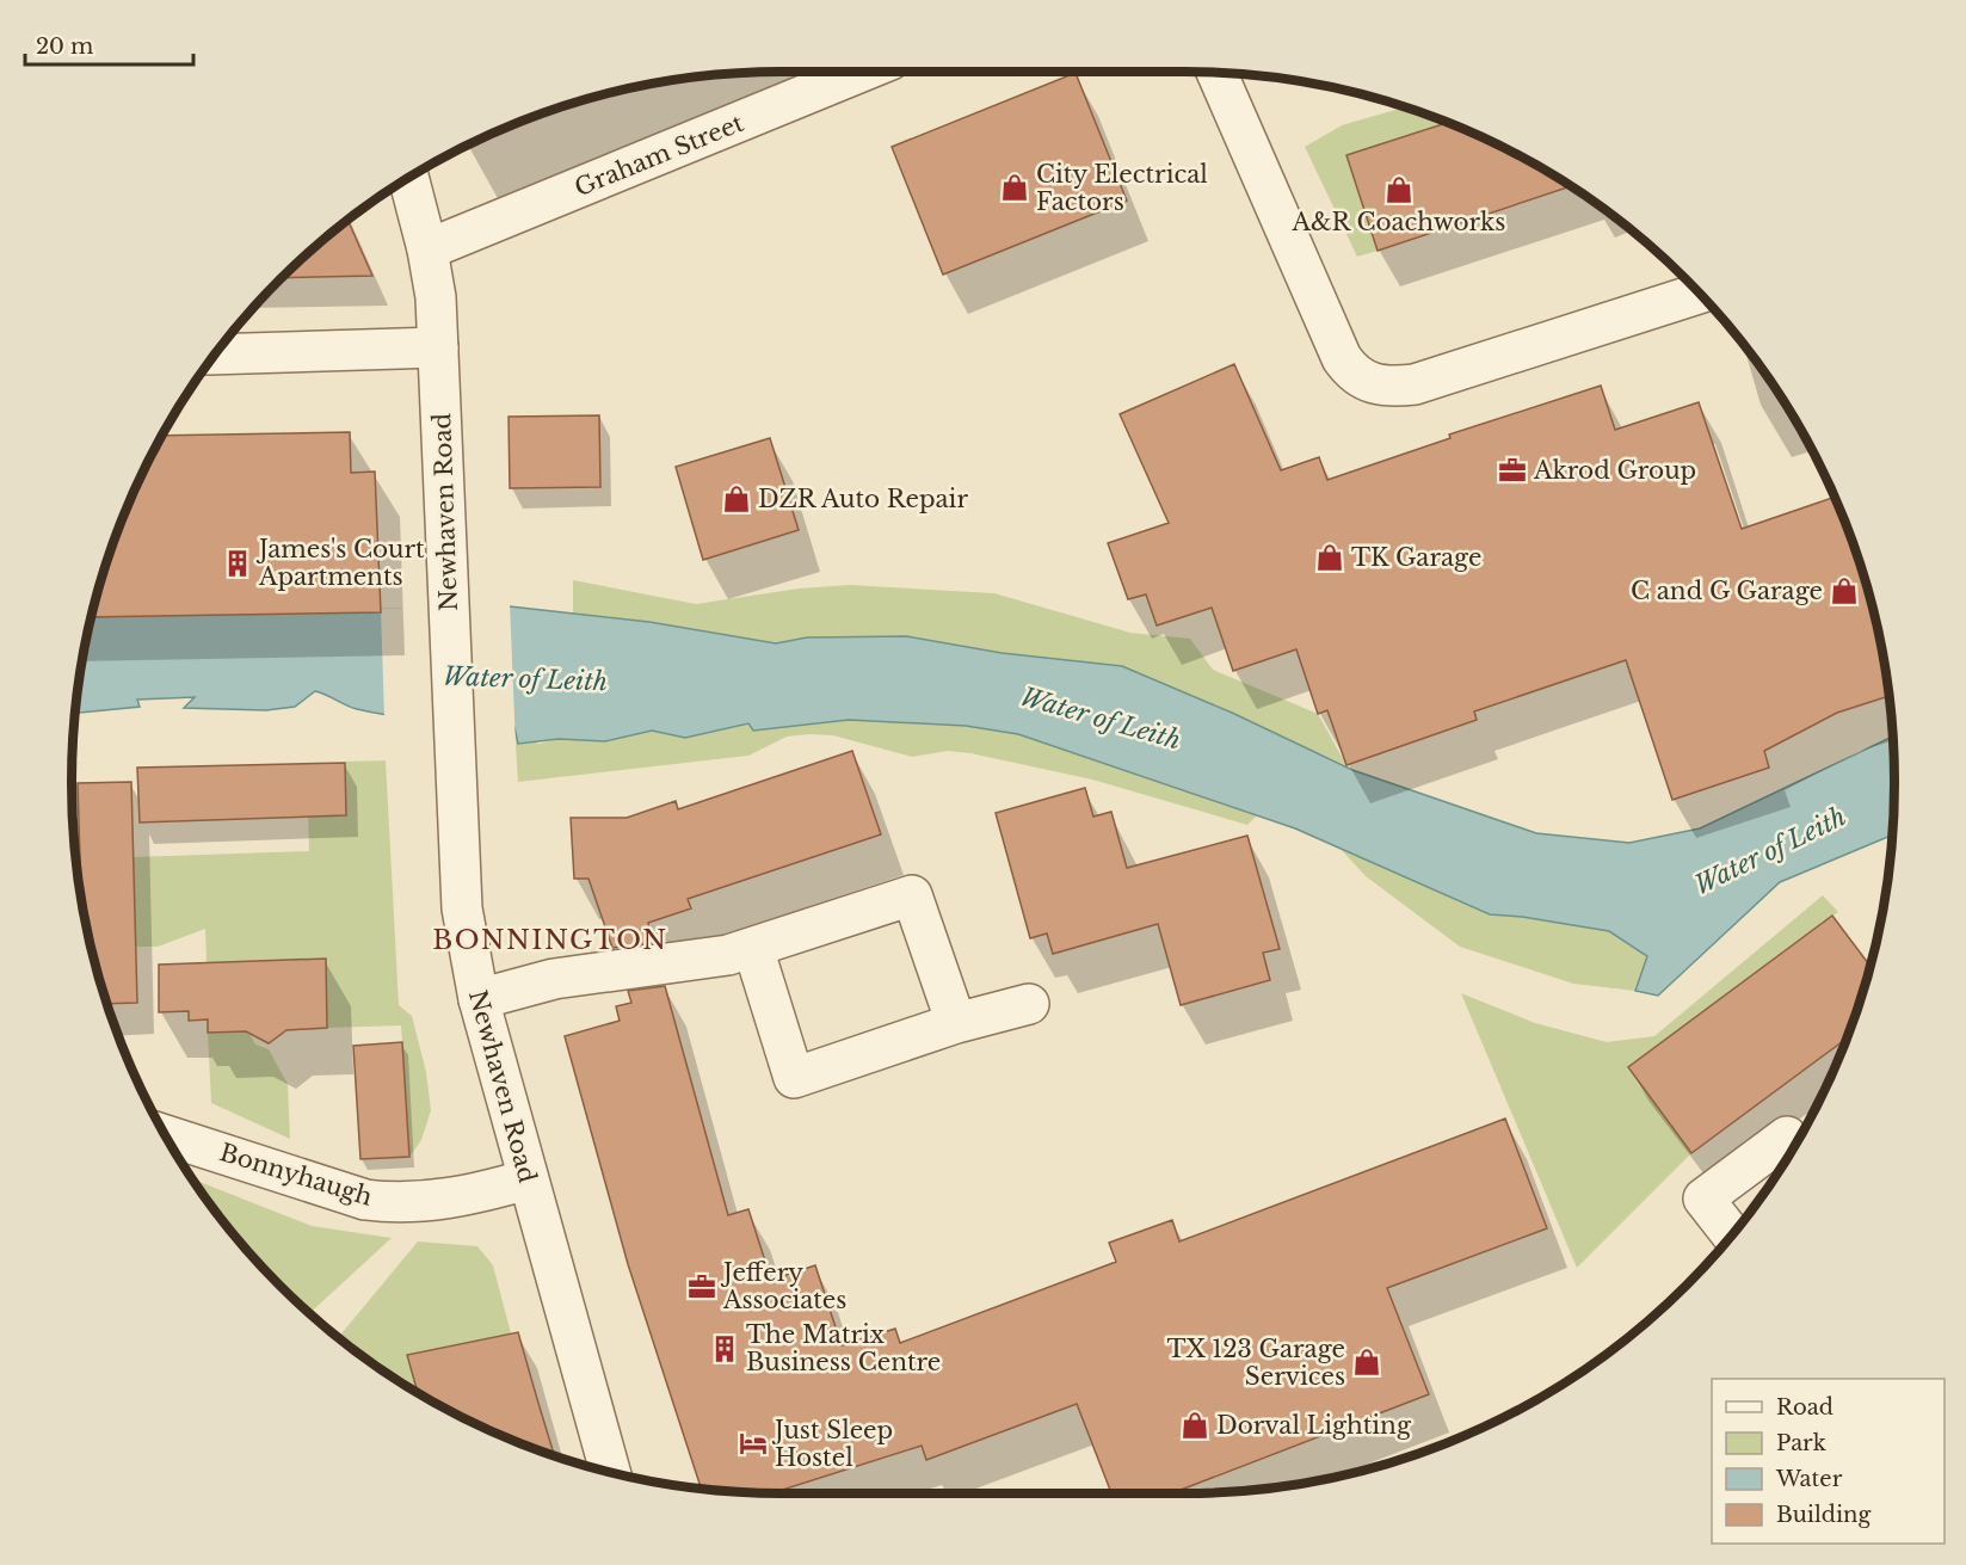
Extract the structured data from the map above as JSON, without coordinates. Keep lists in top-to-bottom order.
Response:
{
  "streets": {
    "street": ["Graham Street", "Newhaven Road", "Bonnyhaugh"]
  },
  "crossings": [
    ["Graham Street", "Newhaven Road"],
    ["Newhaven Road", "Bonnyhaugh"]
  ],
  "districts": ["BONNINGTON"],
  "water": ["Water of Leith"],
  "places": {
    "shop": [
      "City Electrical Factors",
      "A&R Coachworks",
      "DZR Auto Repair",
      "TK Garage",
      "C and G Garage",
      "TX 123 Garage Services",
      "Dorval Lighting"
    ],
    "office": ["Akrod Group", "Jeffery Associates"],
    "building": ["James's Court Apartments", "The Matrix Business Centre"],
    "hotel": ["Just Sleep Hostel"]
  },
  "legend": [
    "Road",
    "Park",
    "Water",
    "Building"
  ],
  "scale_bar": "20 m"
}
